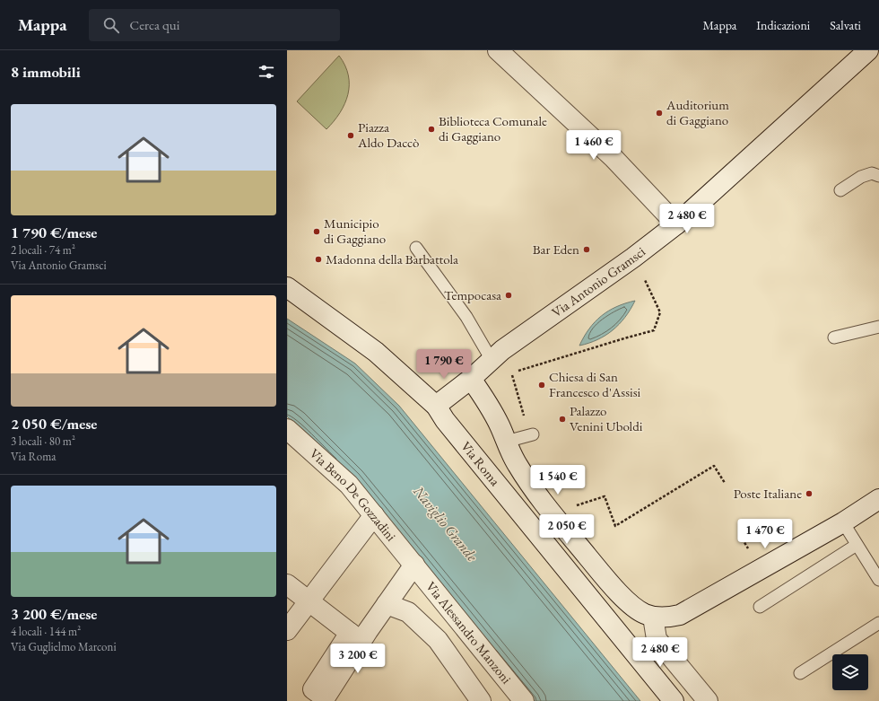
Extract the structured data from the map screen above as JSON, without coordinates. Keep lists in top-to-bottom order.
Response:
{
  "streets": {
    "street": [
      "Via Antonio Gramsci",
      "Via Roma",
      "Via Beno De Gozzadini",
      "Via Alessandro Manzoni"
    ]
  },
  "crossings": [
    ["Via Antonio Gramsci", "Via Roma"],
    ["Via Beno De Gozzadini", "Via Alessandro Manzoni"]
  ],
  "water": ["Naviglio Grande"],
  "places": [
    "Auditorium di Gaggiano",
    "Biblioteca Comunale di Gaggiano",
    "Piazza Aldo Daccò",
    "Municipio di Gaggiano",
    "Bar Eden",
    "Madonna della Barbattola",
    "Tempocasa",
    "Chiesa di San Francesco d'Assisi",
    "Palazzo Venini Uboldi",
    "Poste Italiane"
  ],
  "page": {
    "header": "Mappa",
    "search": "Cerca qui",
    "nav": ["Mappa", "Indicazioni", "Salvati"],
    "heading": "8 immobili",
    "list": [
      {
        "name": "1 790 €/mese",
        "note": "2 locali · 74 m² · Via Antonio Gramsci"
      },
      {
        "name": "2 050 €/mese",
        "note": "3 locali · 80 m² · Via Roma"
      },
      {
        "name": "3 200 €/mese",
        "note": "4 locali · 144 m² · Via Guglielmo Marconi"
      }
    ],
    "price": [
      "1 460 €",
      "2 480 €",
      "1 790 €",
      "1 540 €",
      "2 050 €",
      "1 470 €",
      "2 480 €",
      "3 200 €"
    ]
  }
}
